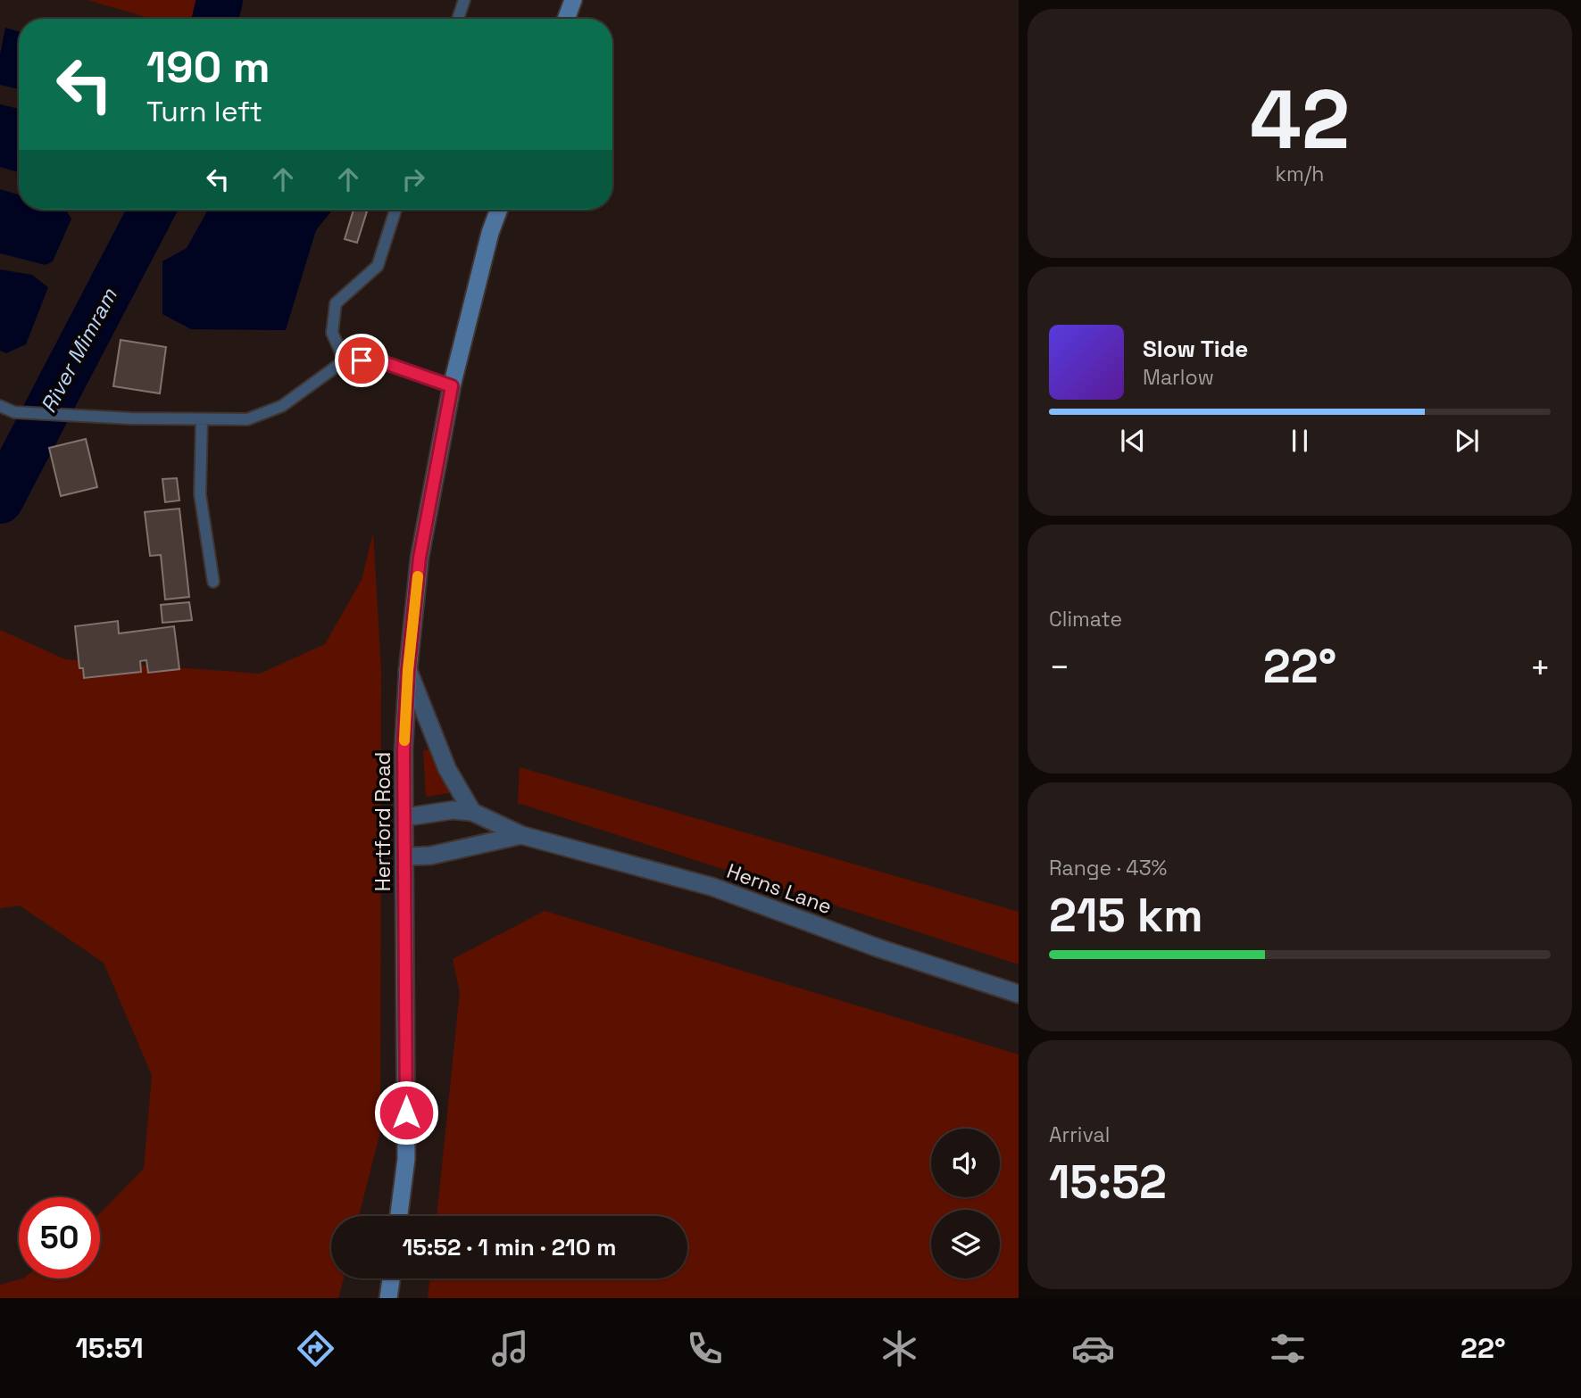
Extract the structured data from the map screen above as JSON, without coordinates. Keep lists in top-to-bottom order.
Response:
{
  "streets": {
    "main road": ["Hertford Road"],
    "street": ["Herns Lane"]
  },
  "crossings": [
    ["Hertford Road", "Herns Lane"]
  ],
  "water": ["River Mimram"],
  "page": {
    "tile": [
      ["42", "km/h"],
      "Climate",
      ["Range · 43%", "215 km"],
      ["Arrival", "15:52"]
    ],
    "turn": ["190 m", "Turn left"],
    "song": ["Slow Tide", "Marlow"],
    "heat": ["−", "22°", "+"],
    "limit": "50",
    "trip": "15:52 · 1 min · 210 m",
    "tabs": ["15:51", "22°"]
  }
}
